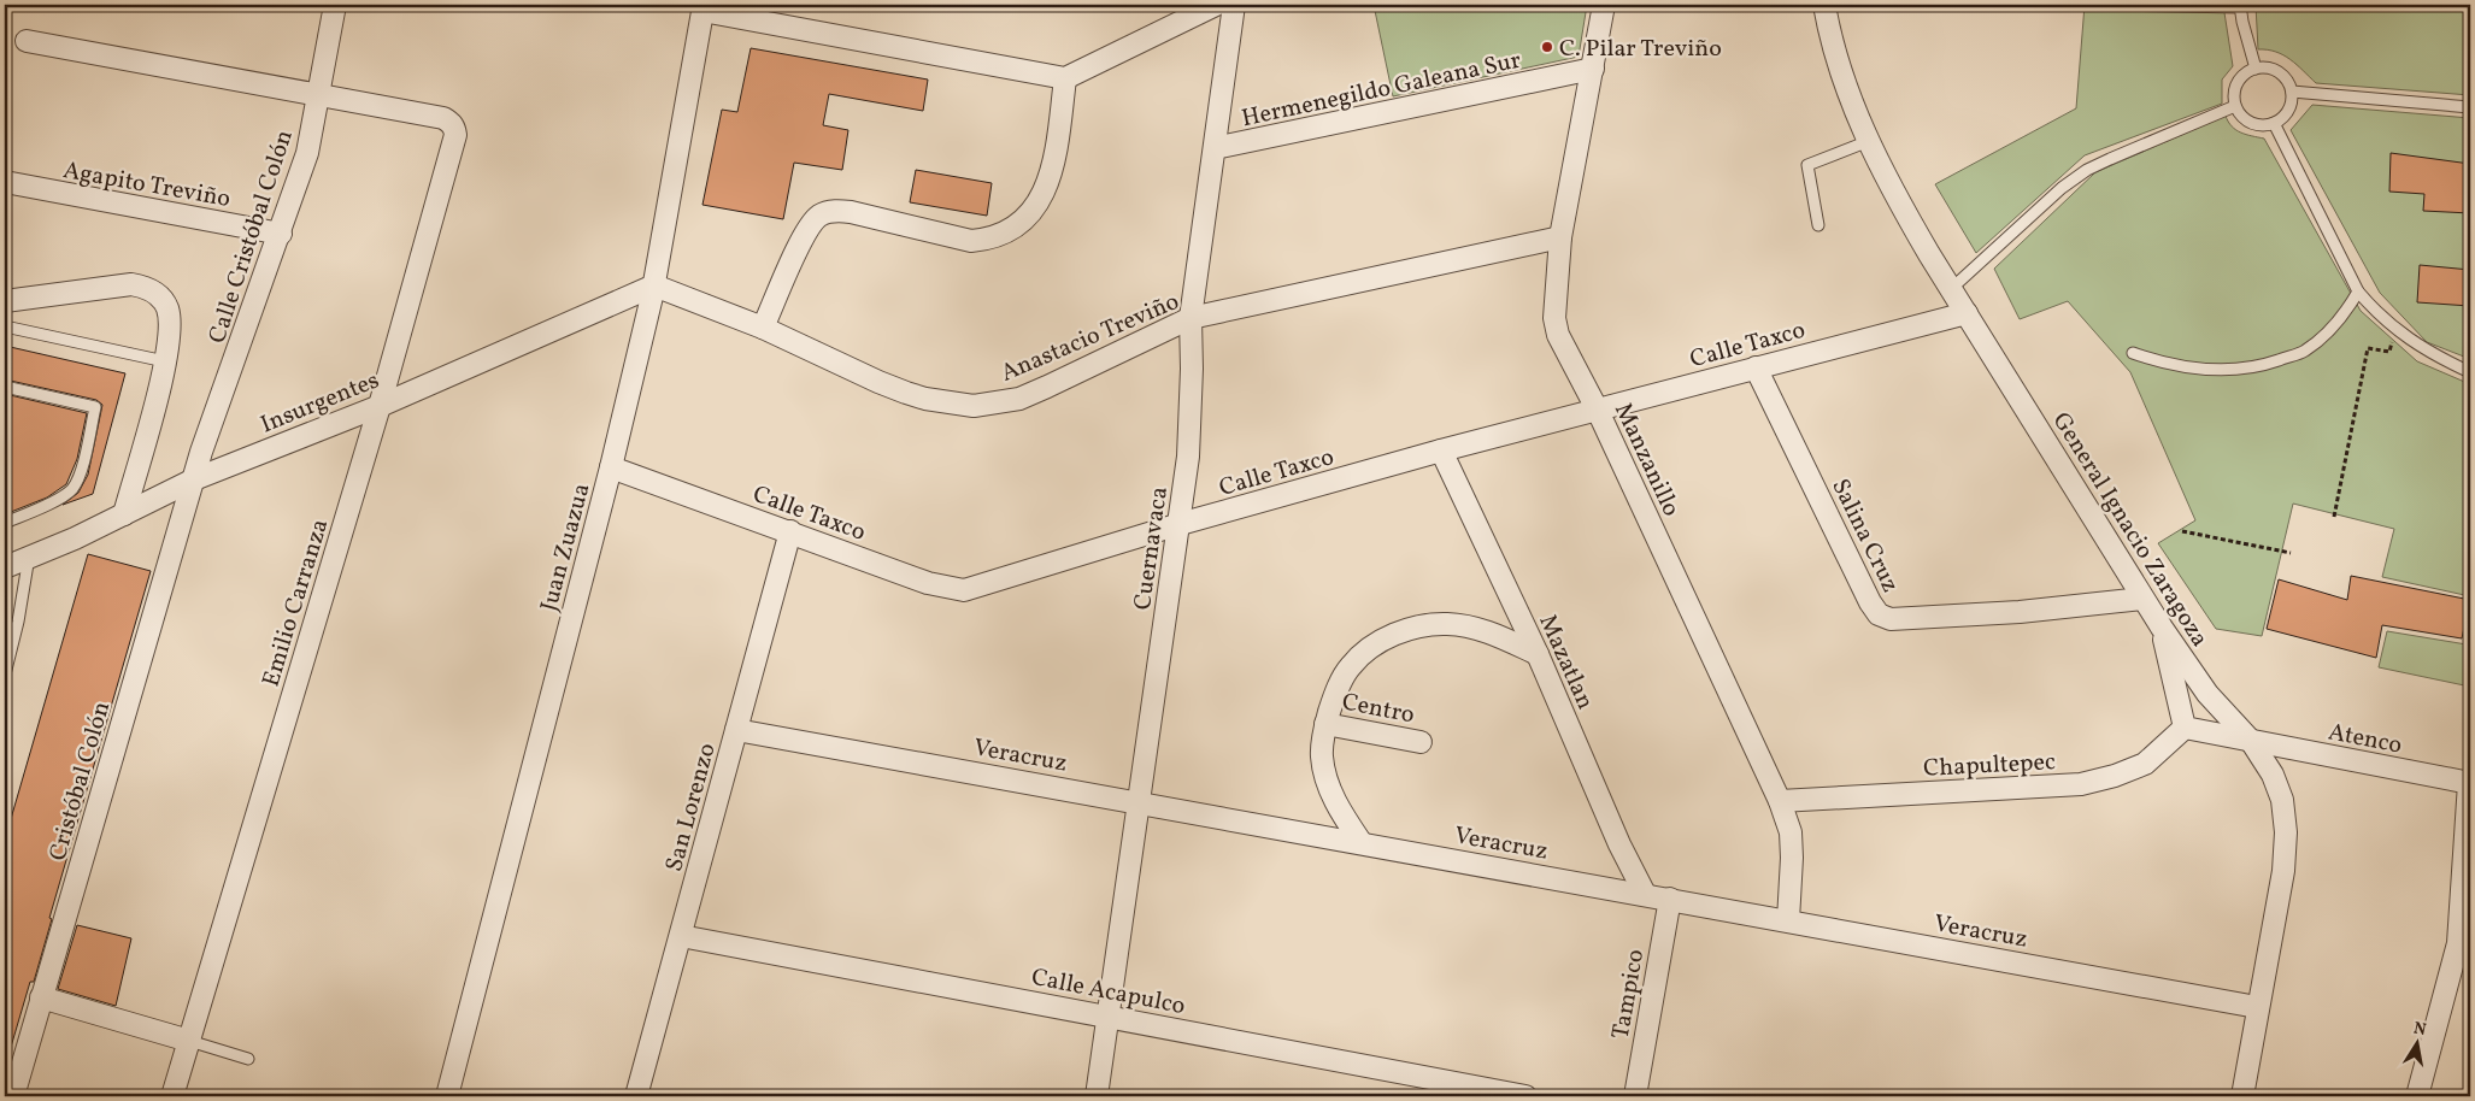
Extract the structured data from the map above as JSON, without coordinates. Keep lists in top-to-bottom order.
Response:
{
  "streets": {
    "street": [
      "Hermenegildo Galeana Sur",
      "Agapito Treviño",
      "Calle Cristóbal Colón",
      "Anastacio Treviño",
      "Calle Taxco",
      "Insurgentes",
      "Manzanillo",
      "General Ignacio Zaragoza",
      "Salina Cruz",
      "Juan Zuazua",
      "Cuernavaca",
      "Emilio Carranza",
      "Mazatlan",
      "Centro",
      "Atenco",
      "Veracruz",
      "Chapultepec",
      "Cristóbal Colón",
      "San Lorenzo",
      "Calle Acapulco",
      "Tampico"
    ]
  },
  "crossings": [
    ["Hermenegildo Galeana Sur", "Manzanillo"],
    ["Hermenegildo Galeana Sur", "Cuernavaca"],
    ["Agapito Treviño", "Calle Cristóbal Colón"],
    ["Calle Cristóbal Colón", "Insurgentes"],
    ["Calle Cristóbal Colón", "Emilio Carranza"],
    ["Calle Cristóbal Colón", "Cristóbal Colón"],
    ["Anastacio Treviño", "Insurgentes"],
    ["Anastacio Treviño", "Manzanillo"],
    ["Anastacio Treviño", "Juan Zuazua"],
    ["Anastacio Treviño", "Cuernavaca"],
    ["Calle Taxco", "Manzanillo"],
    ["Calle Taxco", "General Ignacio Zaragoza"],
    ["Calle Taxco", "Salina Cruz"],
    ["Calle Taxco", "Juan Zuazua"],
    ["Calle Taxco", "Cuernavaca"],
    ["Calle Taxco", "Mazatlan"],
    ["Calle Taxco", "San Lorenzo"],
    ["Insurgentes", "Juan Zuazua"],
    ["Insurgentes", "Emilio Carranza"],
    ["Insurgentes", "Cristóbal Colón"],
    ["Manzanillo", "Veracruz"],
    ["Manzanillo", "Chapultepec"],
    ["General Ignacio Zaragoza", "Salina Cruz"],
    ["General Ignacio Zaragoza", "Atenco"],
    ["General Ignacio Zaragoza", "Veracruz"],
    ["Cuernavaca", "Veracruz"],
    ["Cuernavaca", "Calle Acapulco"],
    ["Mazatlan", "Veracruz"],
    ["Veracruz", "San Lorenzo"],
    ["Veracruz", "Tampico"],
    ["San Lorenzo", "Calle Acapulco"]
  ],
  "places": ["C. Pilar Treviño"],
  "north": "top"
}
